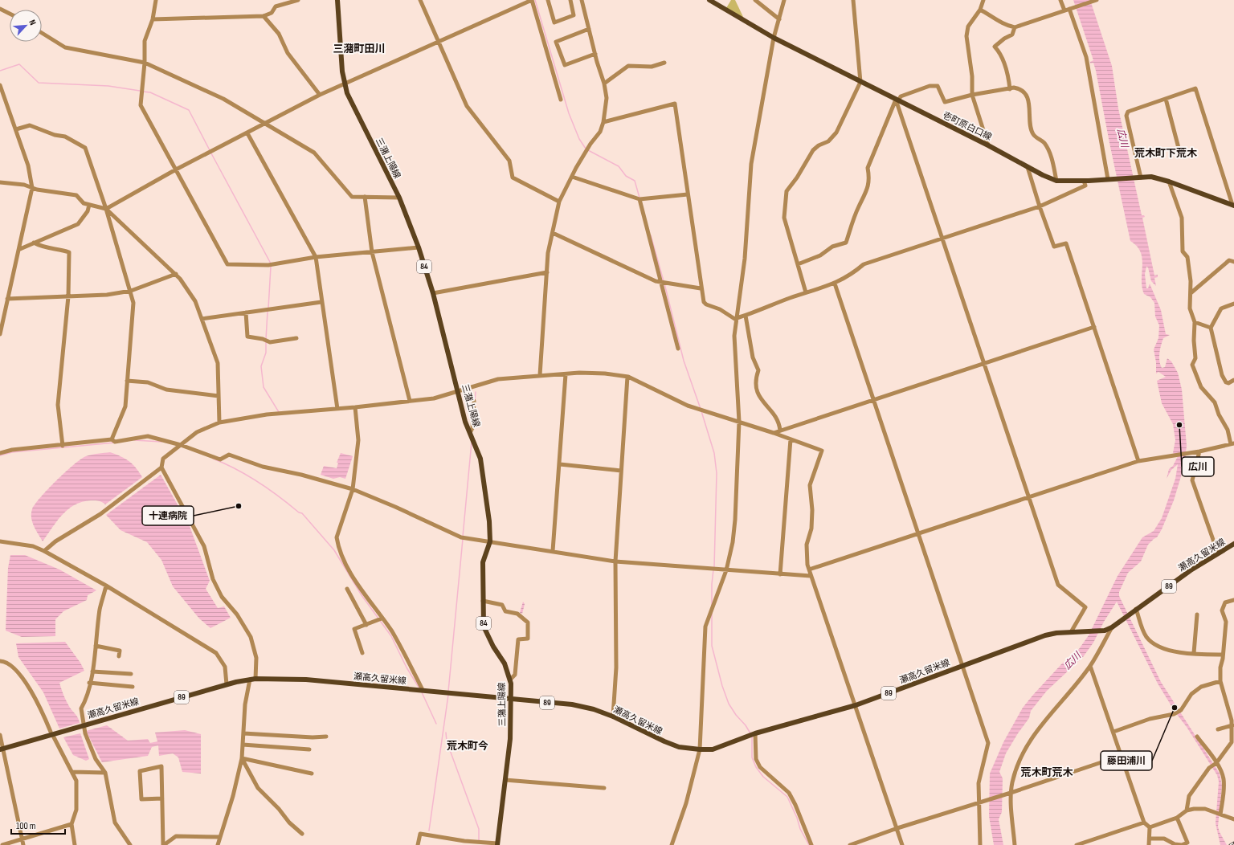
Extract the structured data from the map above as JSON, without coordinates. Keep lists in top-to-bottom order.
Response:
{
  "streets": {
    "main road": [
      "壱町原白口線",
      "三潴上陽線",
      "84",
      "瀬高久留米線",
      "89"
    ]
  },
  "crossings": [
    ["三潴上陽線", "瀬高久留米線"]
  ],
  "districts": [
    "三潴町田川",
    "荒木町下荒木",
    "荒木町今",
    "荒木町荒木"
  ],
  "water": ["広川"],
  "places": ["広川", "十連病院", "藤田浦川"],
  "scale_bar": "100 m",
  "north": "top right"
}
